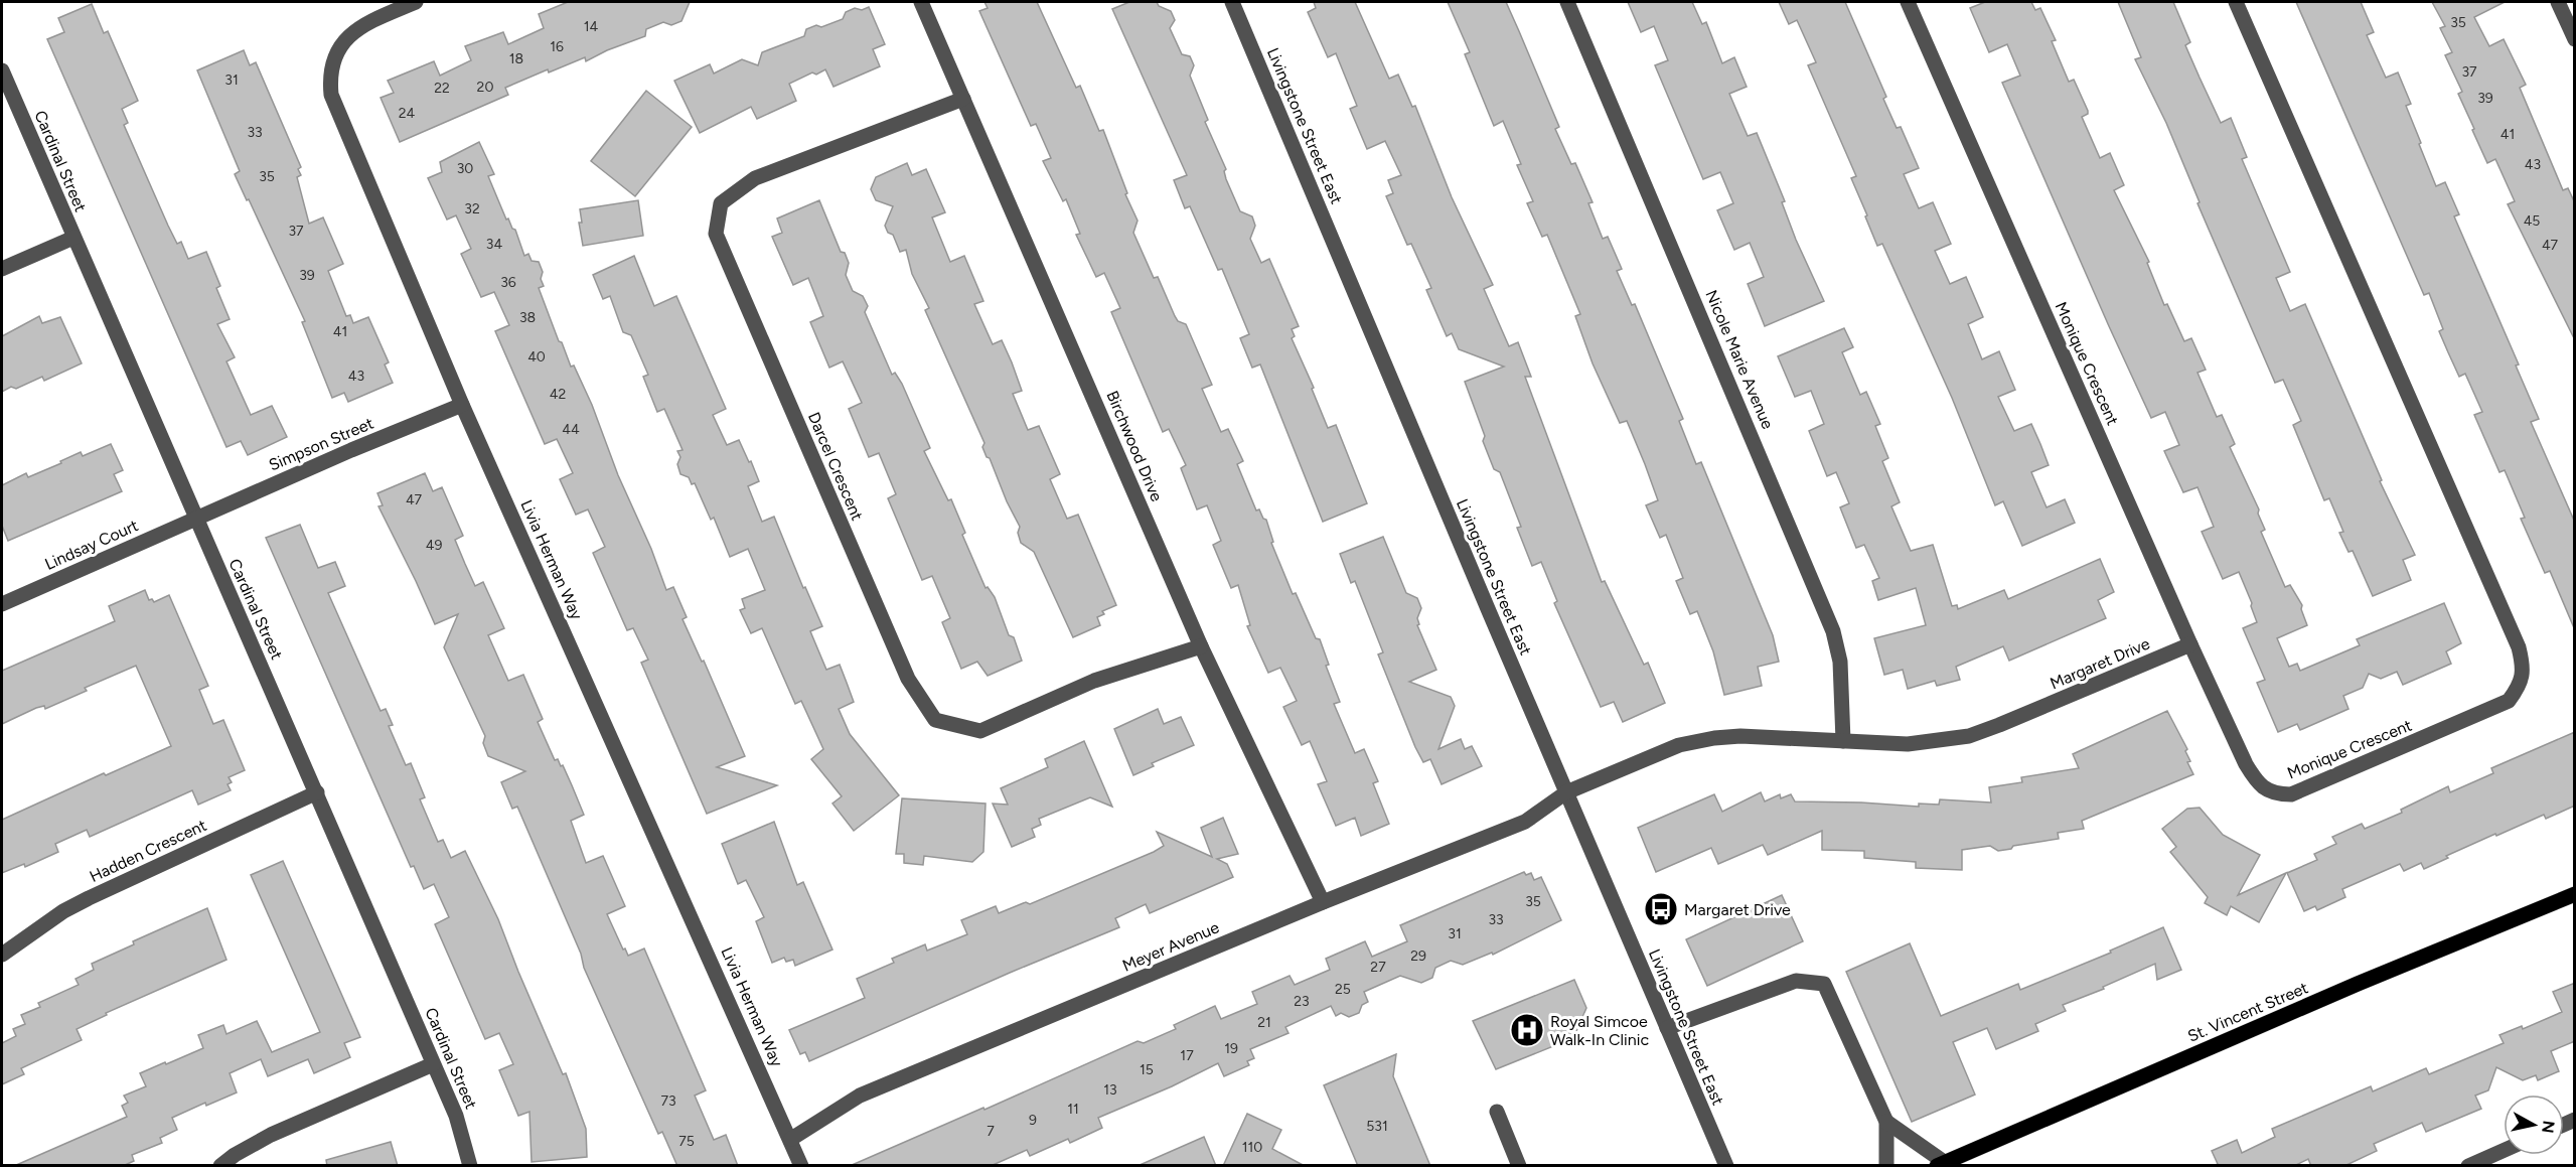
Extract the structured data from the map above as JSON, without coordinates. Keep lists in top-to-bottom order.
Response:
{
  "streets": {
    "main road": ["St. Vincent Street"],
    "street": [
      "Livingstone Street East",
      "Cardinal Street",
      "Nicole Marie Avenue",
      "Monique Crescent",
      "Simpson Street",
      "Birchwood Drive",
      "Darcel Crescent",
      "Lindsay Court",
      "Livia Herman Way",
      "Margaret Drive",
      "Hadden Crescent",
      "Meyer Avenue"
    ]
  },
  "crossings": [
    ["Livingstone Street East", "Margaret Drive"],
    ["Livingstone Street East", "Meyer Avenue"],
    ["Cardinal Street", "Simpson Street"],
    ["Cardinal Street", "Lindsay Court"],
    ["Cardinal Street", "Hadden Crescent"],
    ["Nicole Marie Avenue", "Margaret Drive"],
    ["Monique Crescent", "Margaret Drive"],
    ["Simpson Street", "Lindsay Court"],
    ["Simpson Street", "Livia Herman Way"],
    ["Birchwood Drive", "Darcel Crescent"],
    ["Birchwood Drive", "Meyer Avenue"],
    ["Livia Herman Way", "Meyer Avenue"],
    ["Margaret Drive", "Meyer Avenue"]
  ],
  "places": {
    "bus stop": ["Margaret Drive"],
    "hospital": ["Royal Simcoe Walk-In Clinic"]
  },
  "house_numbers": [
    "35",
    "14",
    "16",
    "18",
    "37",
    "31",
    "20",
    "22",
    "39",
    "24",
    "33",
    "41",
    "43",
    "30",
    "35",
    "32",
    "45",
    "37",
    "34",
    "47",
    "39",
    "36",
    "38",
    "41",
    "40",
    "43",
    "42",
    "44",
    "47",
    "49",
    "35",
    "33",
    "31",
    "29",
    "27",
    "25",
    "23",
    "21",
    "19",
    "17",
    "15",
    "13",
    "73",
    "11",
    "9",
    "531",
    "7",
    "75",
    "110"
  ],
  "north": "right"
}
